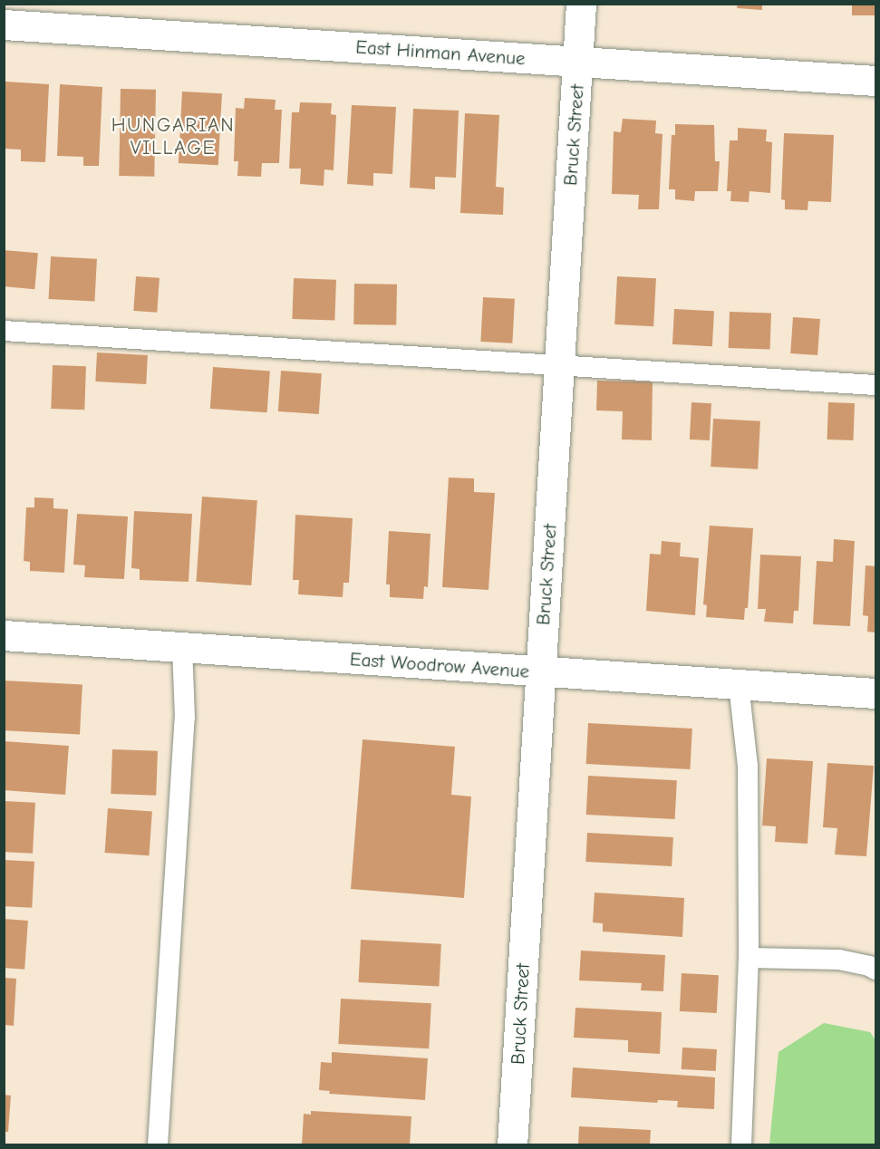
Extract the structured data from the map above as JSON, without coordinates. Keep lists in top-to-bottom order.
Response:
{
  "streets": {
    "street": ["East Hinman Avenue", "Bruck Street", "East Woodrow Avenue"]
  },
  "crossings": [
    ["East Hinman Avenue", "Bruck Street"],
    ["Bruck Street", "East Woodrow Avenue"]
  ],
  "districts": ["HUNGARIAN VILLAGE"]
}
